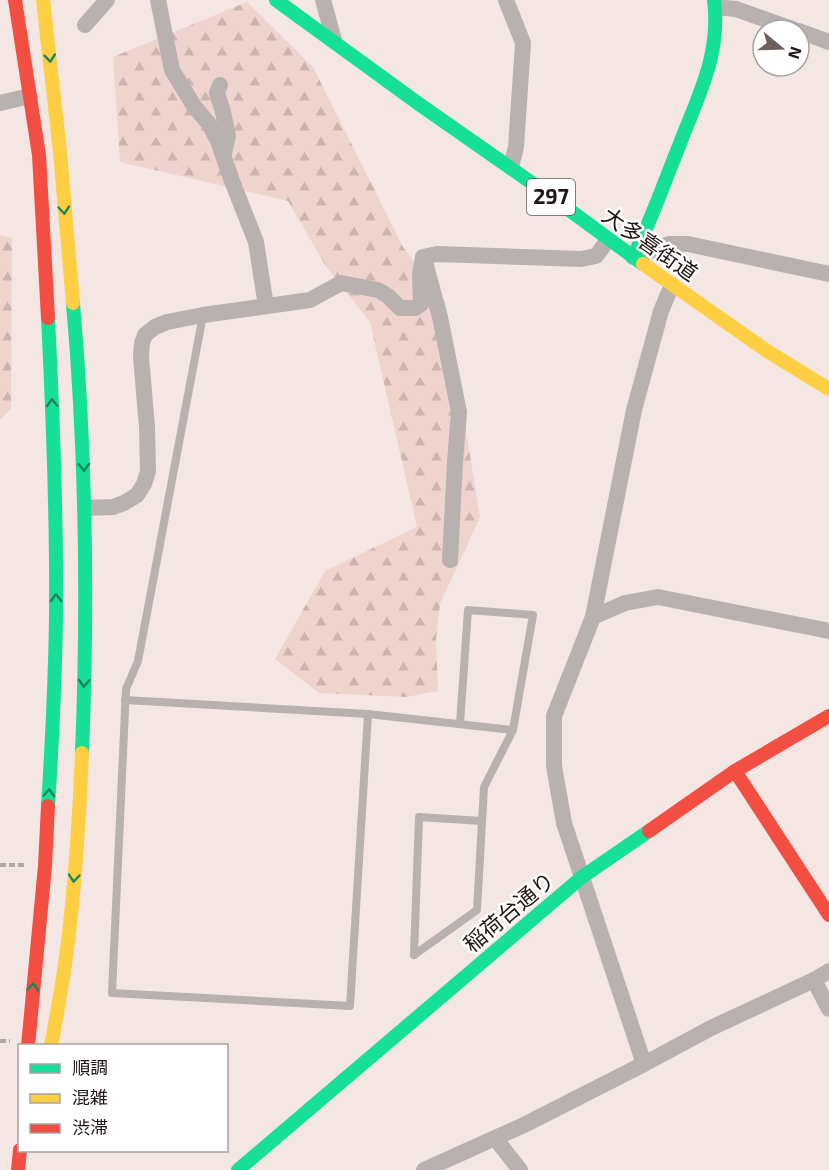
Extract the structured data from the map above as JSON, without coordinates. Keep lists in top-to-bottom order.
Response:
{
  "streets": {
    "main road": ["297", "大多喜街道", "稲荷台通り"]
  },
  "legend": ["順調", "混雑", "渋滞"],
  "north": "right"
}
